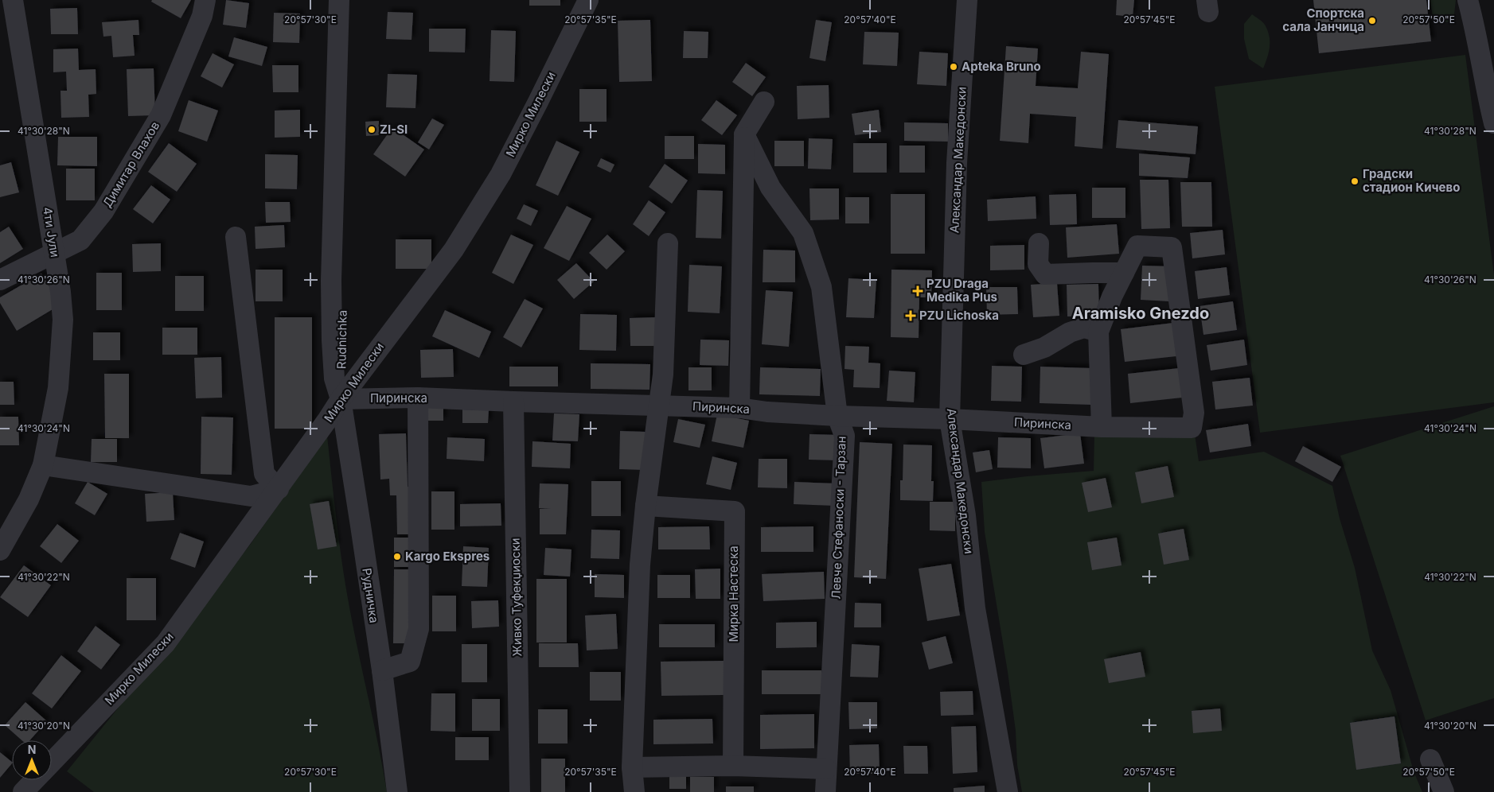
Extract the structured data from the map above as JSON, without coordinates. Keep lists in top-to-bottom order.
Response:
{
  "streets": {
    "street": [
      "Мирко Милески",
      "Александар Македонски",
      "Димитар Влахов",
      "4ти Јули",
      "Rudnichka",
      "Пиринска",
      "Левче Стефаноски - Тарзан",
      "Мирка Настеска",
      "Рудничка",
      "Живко Туфекџиоски"
    ]
  },
  "crossings": [
    ["Мирко Милески", "Rudnichka"],
    ["Мирко Милески", "Пиринска"],
    ["Мирко Милески", "Рудничка"],
    ["Александар Македонски", "Пиринска"],
    ["Димитар Влахов", "4ти Јули"],
    ["Rudnichka", "Пиринска"],
    ["Rudnichka", "Рудничка"],
    ["Пиринска", "Левче Стефаноски - Тарзан"],
    ["Пиринска", "Рудничка"],
    ["Пиринска", "Живко Туфекџиоски"]
  ],
  "districts": ["Aramisko Gnezdo"],
  "places": {
    "other": [
      "Спортска сала Јанчица",
      "Apteka Bruno",
      "ZI-SI",
      "Градски стадион Кичево",
      "Kargo Ekspres"
    ],
    "health": ["PZU Draga Medika Plus", "PZU Lichoska"]
  },
  "north": "top",
  "coordinates": [
    "20°57'30\"E",
    "20°57'35\"E",
    "20°57'40\"E",
    "20°57'45\"E",
    "20°57'50\"E",
    "41°30'28\"N",
    "41°30'26\"N",
    "41°30'24\"N",
    "41°30'22\"N",
    "41°30'20\"N"
  ]
}
